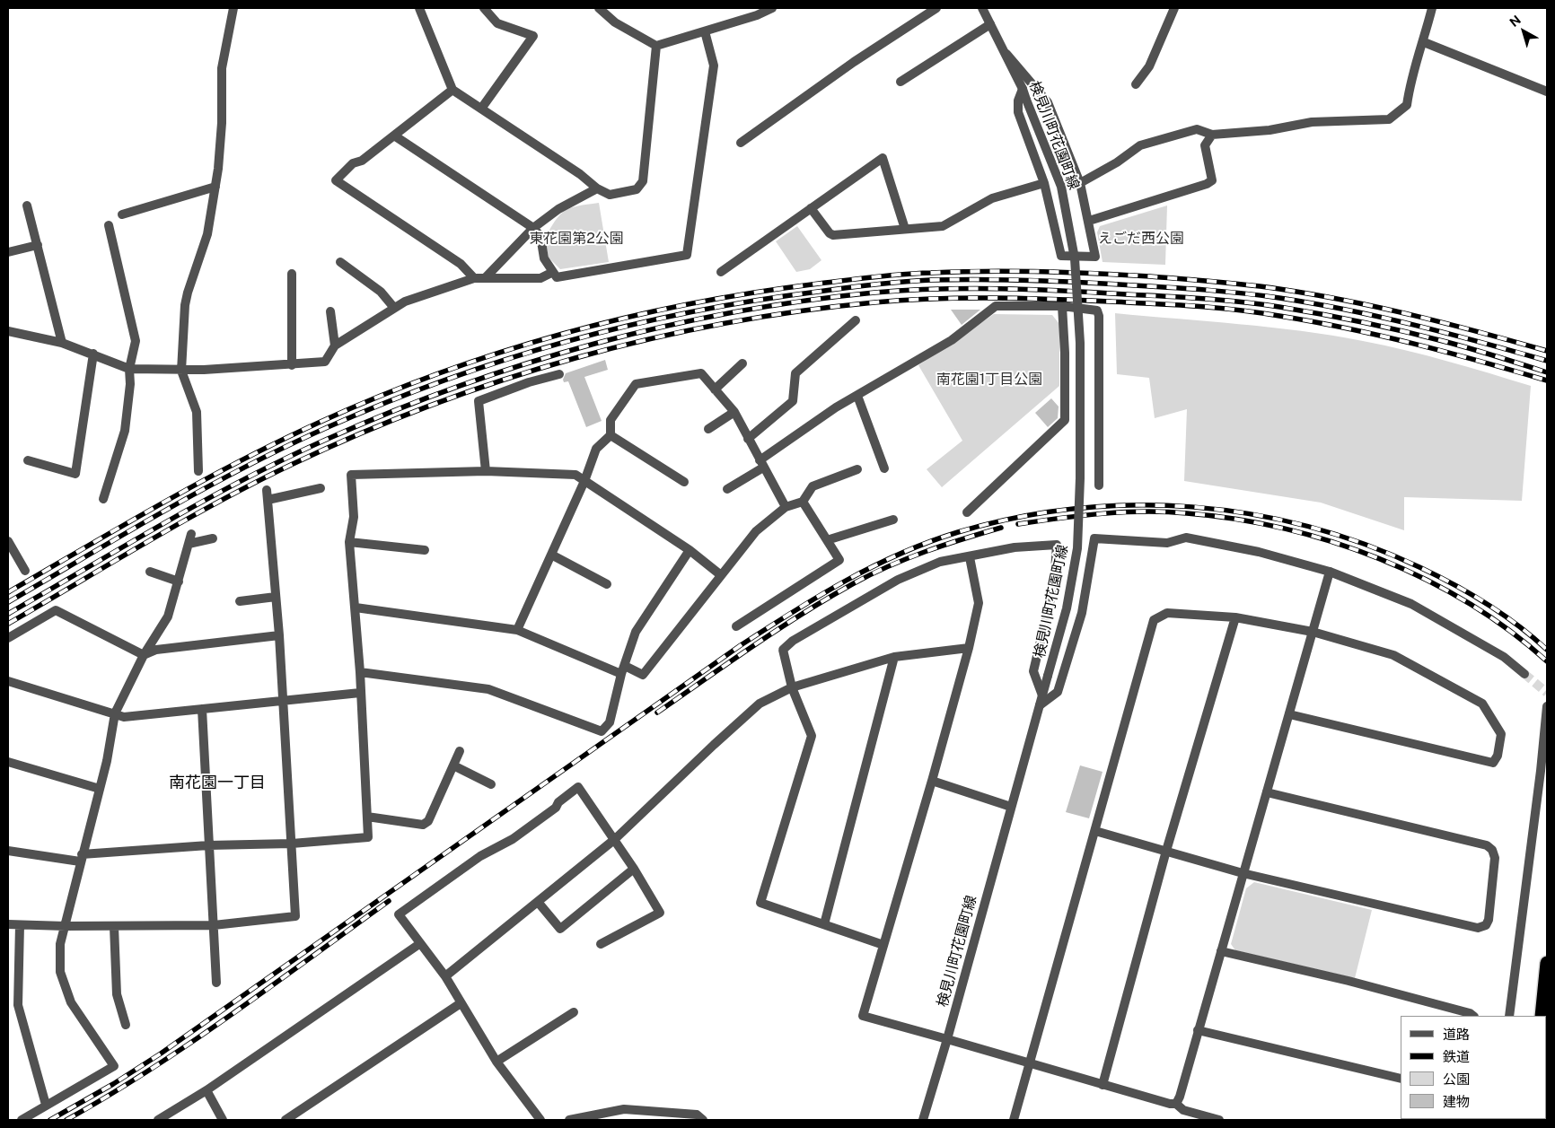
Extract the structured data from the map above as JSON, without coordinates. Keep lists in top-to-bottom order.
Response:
{
  "streets": {
    "street": ["検見川町花園町線"]
  },
  "districts": ["南花園一丁目"],
  "parks": ["東花園第2公園", "えごだ西公園", "南花園1丁目公園"],
  "legend": [
    "道路",
    "鉄道",
    "公園",
    "建物"
  ],
  "north": "top left"
}
